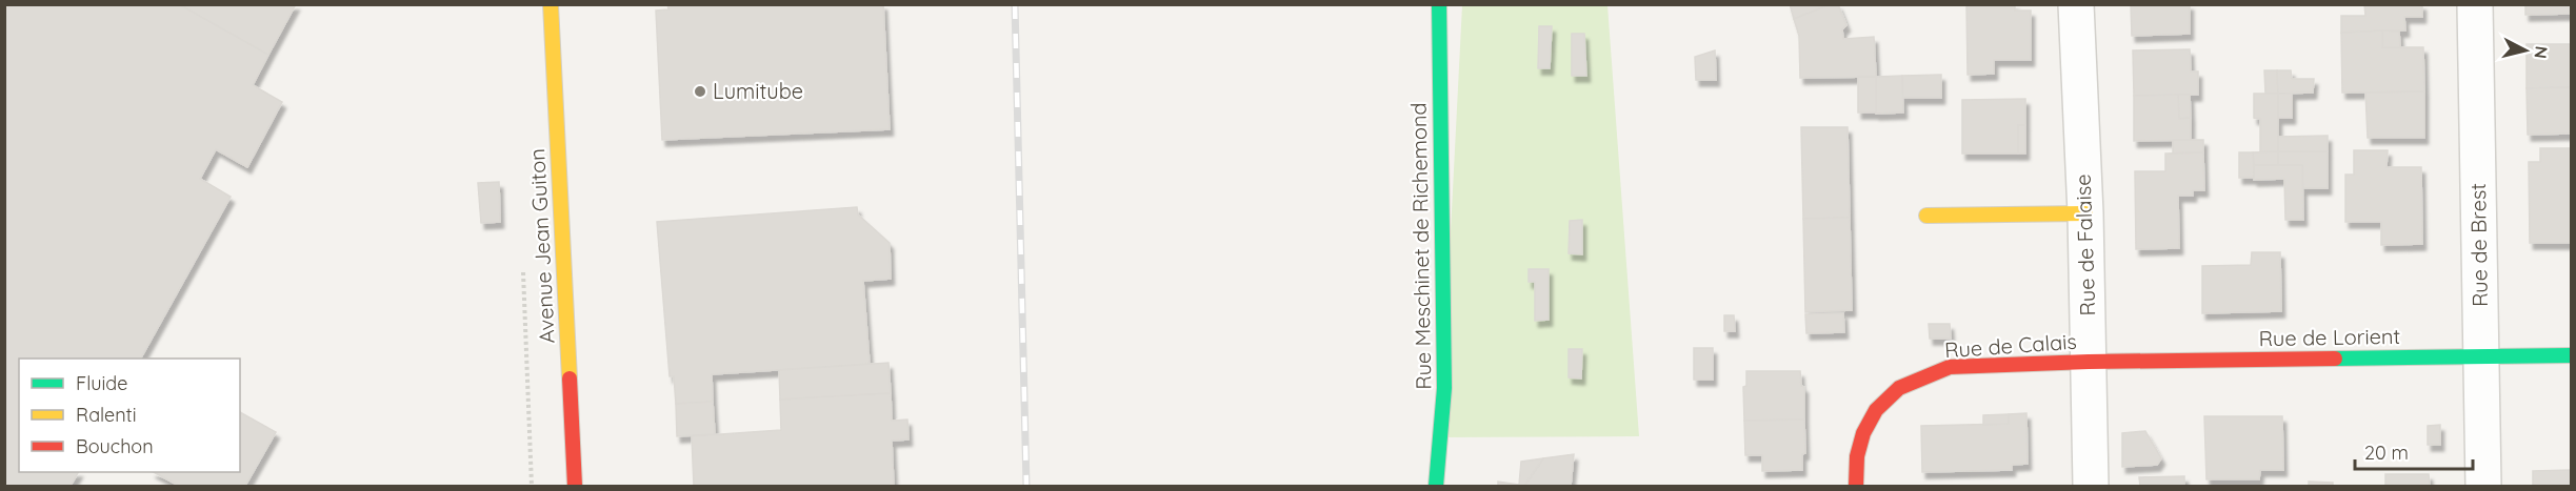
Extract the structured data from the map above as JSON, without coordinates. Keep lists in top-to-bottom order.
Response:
{
  "streets": {
    "street": [
      "Rue de Falaise",
      "Rue de Brest",
      "Avenue Jean Guiton",
      "Rue Meschinet de Richemond",
      "Rue de Lorient",
      "Rue de Calais"
    ]
  },
  "crossings": [
    ["Rue de Falaise", "Rue de Lorient"],
    ["Rue de Falaise", "Rue de Calais"],
    ["Rue de Brest", "Rue de Lorient"],
    ["Rue de Lorient", "Rue de Calais"]
  ],
  "places": ["Lumitube"],
  "legend": ["Fluide", "Ralenti", "Bouchon"],
  "scale_bar": "20 m",
  "north": "right"
}
